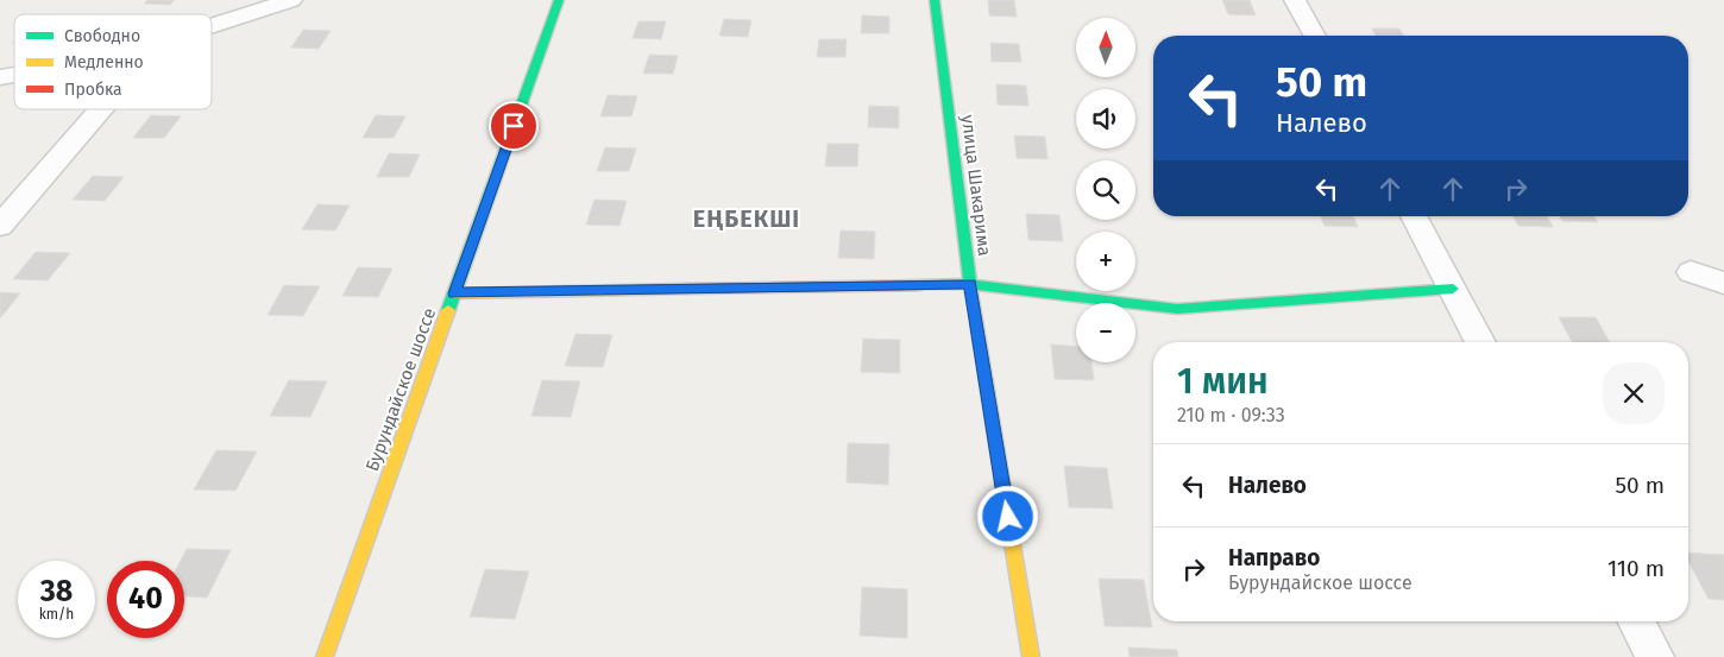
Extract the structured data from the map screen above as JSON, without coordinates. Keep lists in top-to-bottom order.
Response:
{
  "streets": {
    "street": ["улица Шакарима", "Бурундайское шоссе"]
  },
  "districts": ["ЕҢБЕКШІ"],
  "legend": ["Свободно", "Медленно", "Пробка"],
  "north": "top",
  "page": {
    "map_buttons": ["+", "−"],
    "turn": ["50 m", "Налево"],
    "heading": ["1 мин", "210 m · 09:33"],
    "list": [
      {
        "name": "Налево",
        "value": "50 m"
      },
      {
        "name": "Направо",
        "note": "Бурундайское шоссе",
        "value": "110 m"
      }
    ],
    "speed": "38 km/h",
    "limit": "40"
  }
}
